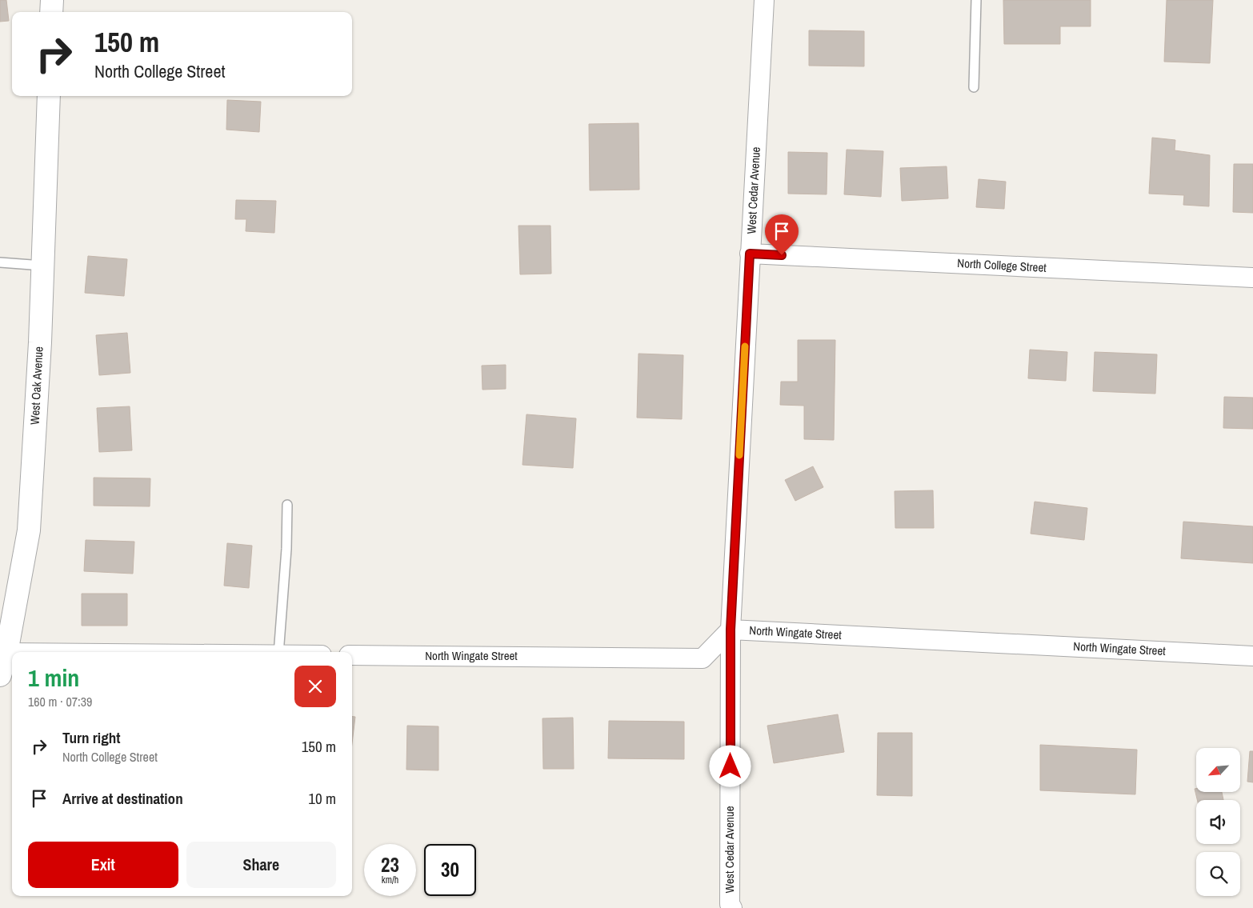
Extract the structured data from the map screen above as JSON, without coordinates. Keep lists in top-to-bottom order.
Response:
{
  "streets": {
    "street": [
      "West Cedar Avenue",
      "North College Street",
      "West Oak Avenue",
      "North Wingate Street"
    ]
  },
  "crossings": [
    ["West Cedar Avenue", "North College Street"],
    ["West Cedar Avenue", "North Wingate Street"]
  ],
  "north": "bottom left",
  "page": {
    "turn": ["150 m", "North College Street"],
    "heading": ["1 min", "160 m · 07:39"],
    "list": [
      {
        "name": "Turn right",
        "note": "North College Street",
        "value": "150 m"
      },
      {
        "name": "Arrive at destination",
        "value": "10 m"
      }
    ],
    "buttons": ["Exit", "Share"],
    "speed": "23 km/h",
    "limit": "30"
  }
}
